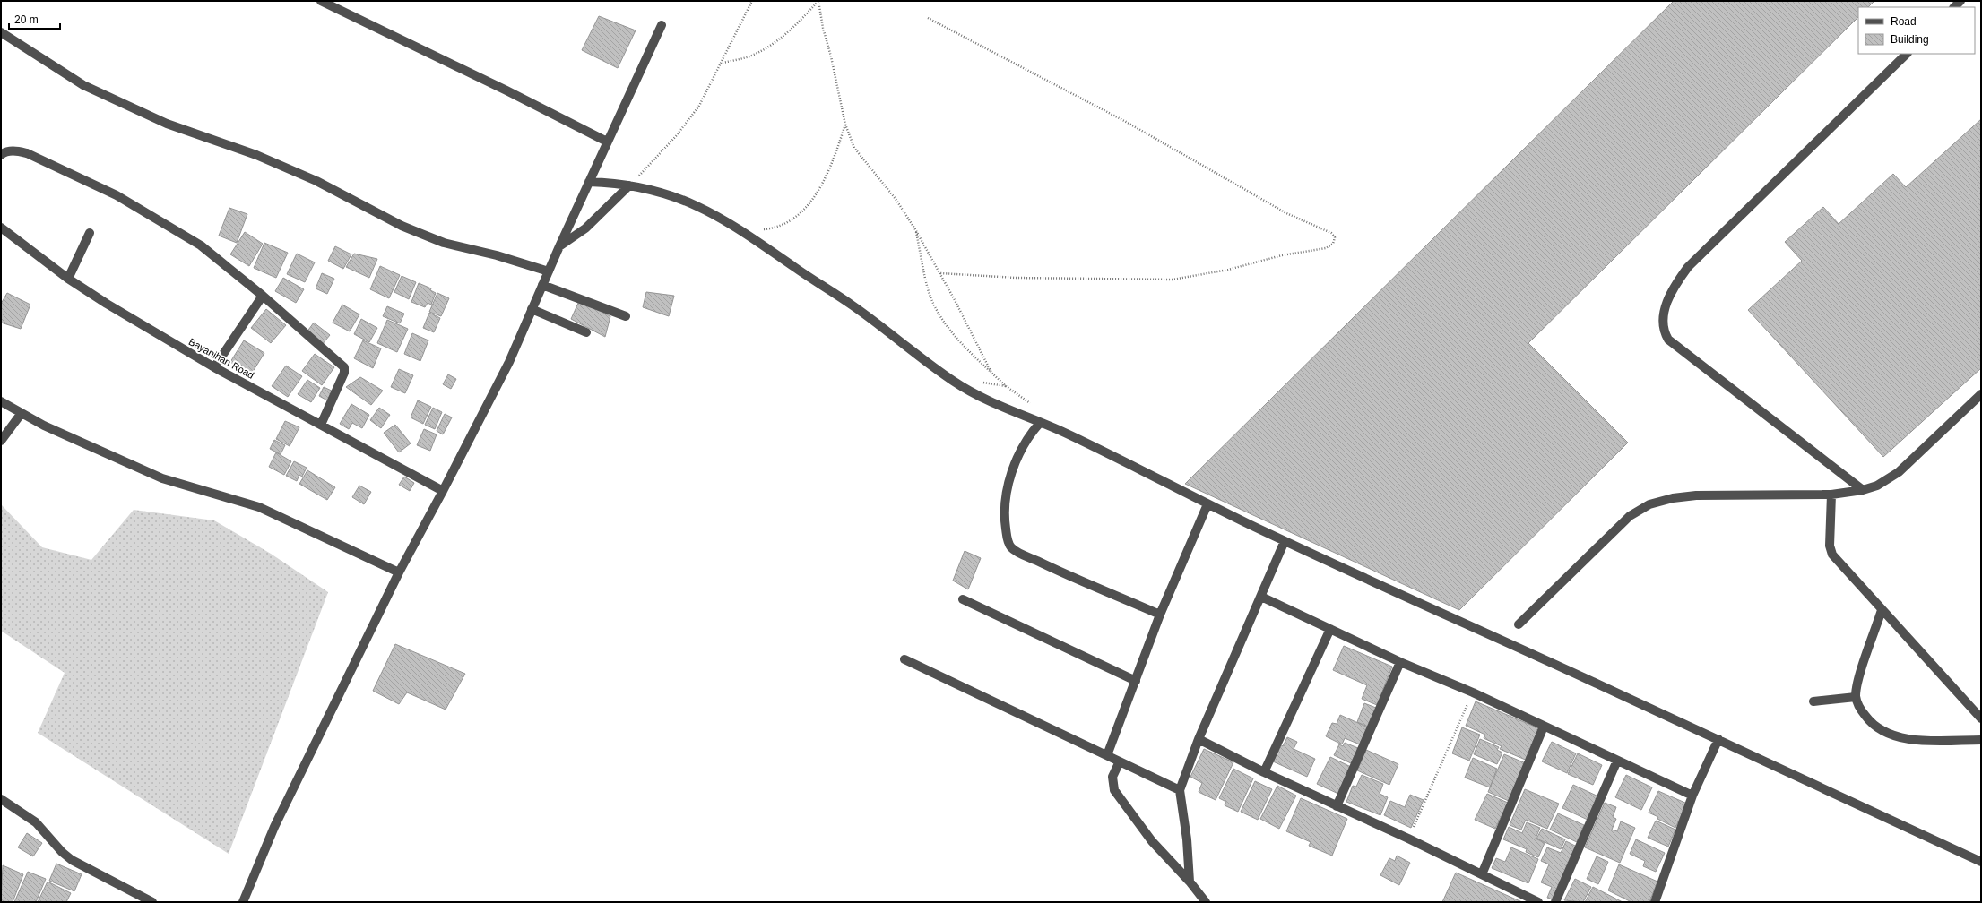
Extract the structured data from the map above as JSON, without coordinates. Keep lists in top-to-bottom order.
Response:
{
  "streets": {
    "street": ["Bayanihan Road"]
  },
  "legend": ["Road", "Building"],
  "scale_bar": "20 m"
}
